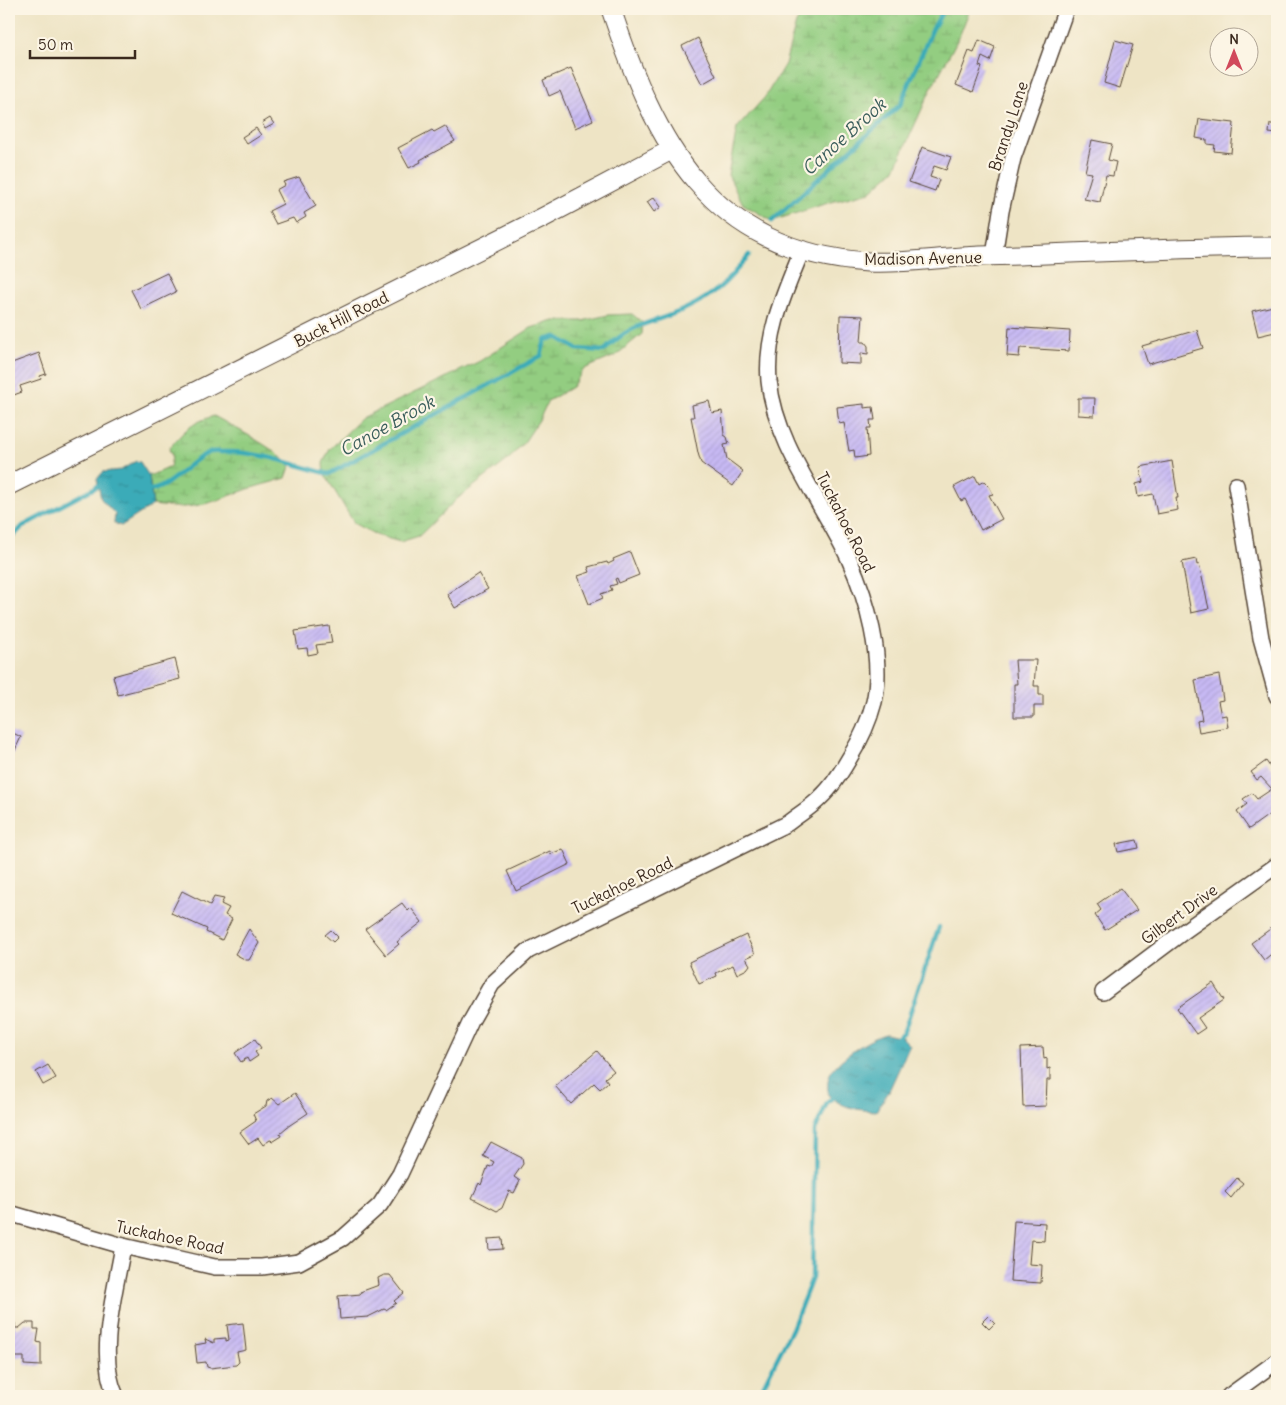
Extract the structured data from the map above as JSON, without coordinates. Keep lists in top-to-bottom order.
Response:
{
  "streets": {
    "street": [
      "Brandy Lane",
      "Madison Avenue",
      "Buck Hill Road",
      "Tuckahoe Road",
      "Gilbert Drive"
    ]
  },
  "crossings": [
    ["Brandy Lane", "Madison Avenue"],
    ["Madison Avenue", "Buck Hill Road"],
    ["Madison Avenue", "Tuckahoe Road"]
  ],
  "water": ["Canoe Brook"],
  "scale_bar": "50 m",
  "north": "top"
}
